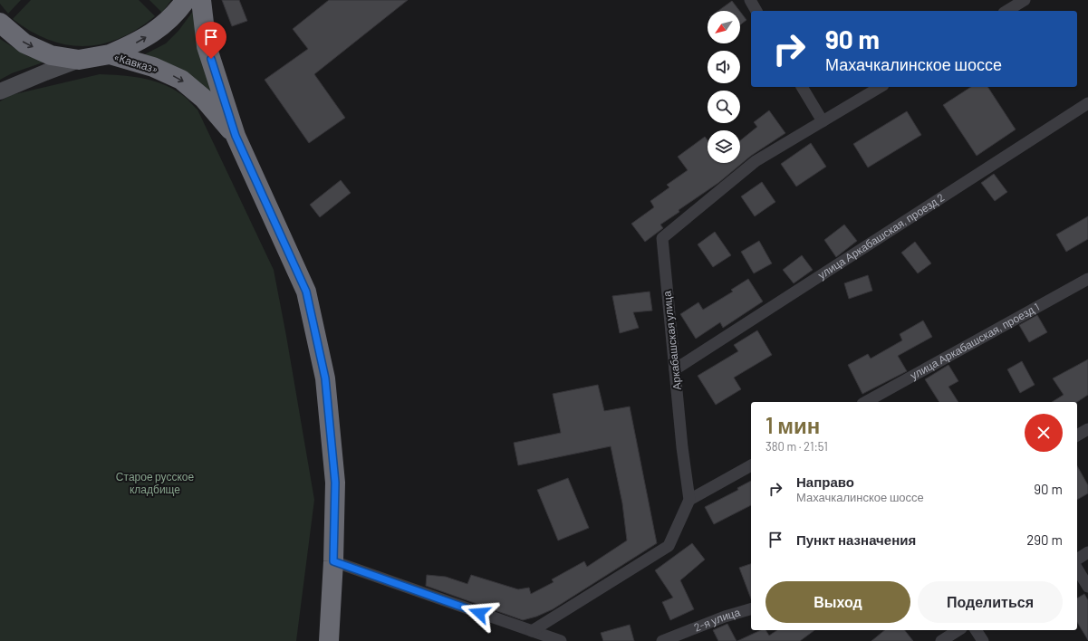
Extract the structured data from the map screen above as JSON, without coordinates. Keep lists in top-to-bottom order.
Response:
{
  "streets": {
    "highway": ["«Кавказ»"],
    "street": [
      "улица Аркабашская, проезд 2",
      "Аркабашская улица",
      "улица Аркабашская, проезд 1",
      "2-я улица"
    ]
  },
  "crossings": [
    ["улица Аркабашская, проезд 2", "Аркабашская улица"]
  ],
  "one_way": ["«Кавказ»"],
  "parks": ["Старое русское кладбище"],
  "north": "bottom left",
  "page": {
    "turn": ["90 m", "Махачкалинское шоссе"],
    "heading": ["1 мин", "380 m · 21:51"],
    "list": [
      {
        "name": "Направо",
        "note": "Махачкалинское шоссе",
        "value": "90 m"
      },
      {
        "name": "Пункт назначения",
        "value": "290 m"
      }
    ],
    "buttons": ["Выход", "Поделиться"]
  }
}
